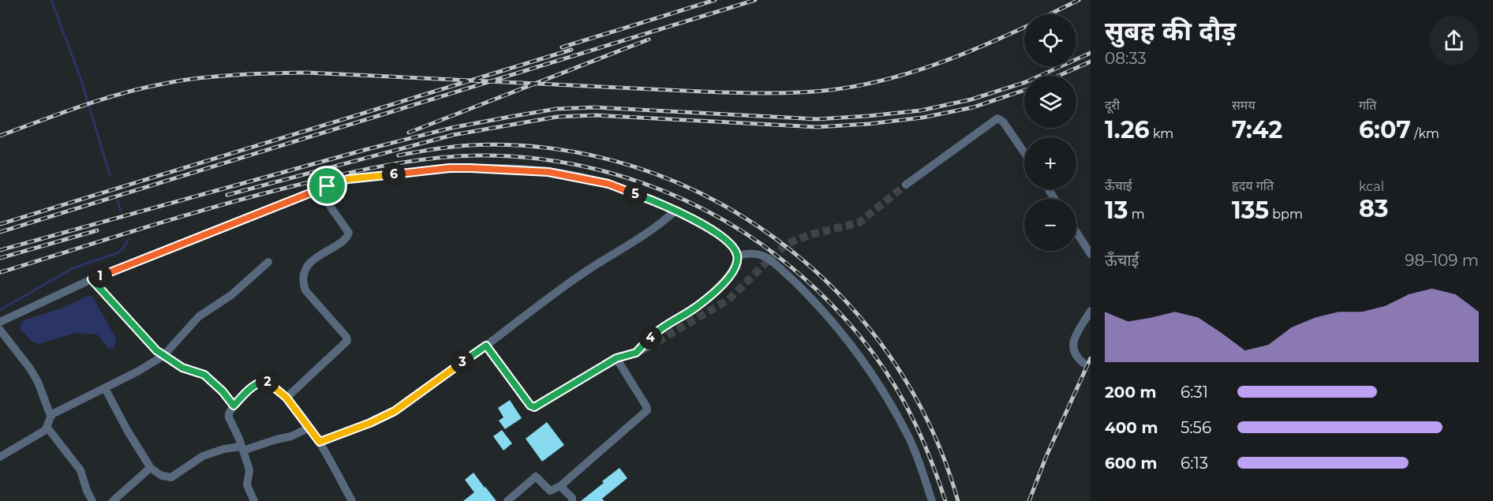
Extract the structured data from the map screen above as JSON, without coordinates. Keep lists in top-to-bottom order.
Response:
{
  "page": {
    "heading": ["सुबह की दौड़", "08:33"],
    "map_buttons": ["+", "−"],
    "stats": [
      ["दूरी", "1.26 km"],
      ["समय", "7:42"],
      ["गति", "6:07 /km"],
      ["ऊँचाई", "13 m"],
      ["हृदय गति", "135 bpm"],
      ["kcal", "83"]
    ],
    "pins": [
      "6",
      "5",
      "1",
      "4",
      "3",
      "2"
    ],
    "chart": ["ऊँचाई", "98–109 m"],
    "list": [
      {
        "name": "200 m",
        "note": "6:31"
      },
      {
        "name": "400 m",
        "note": "5:56"
      },
      {
        "name": "600 m",
        "note": "6:13"
      }
    ]
  }
}
